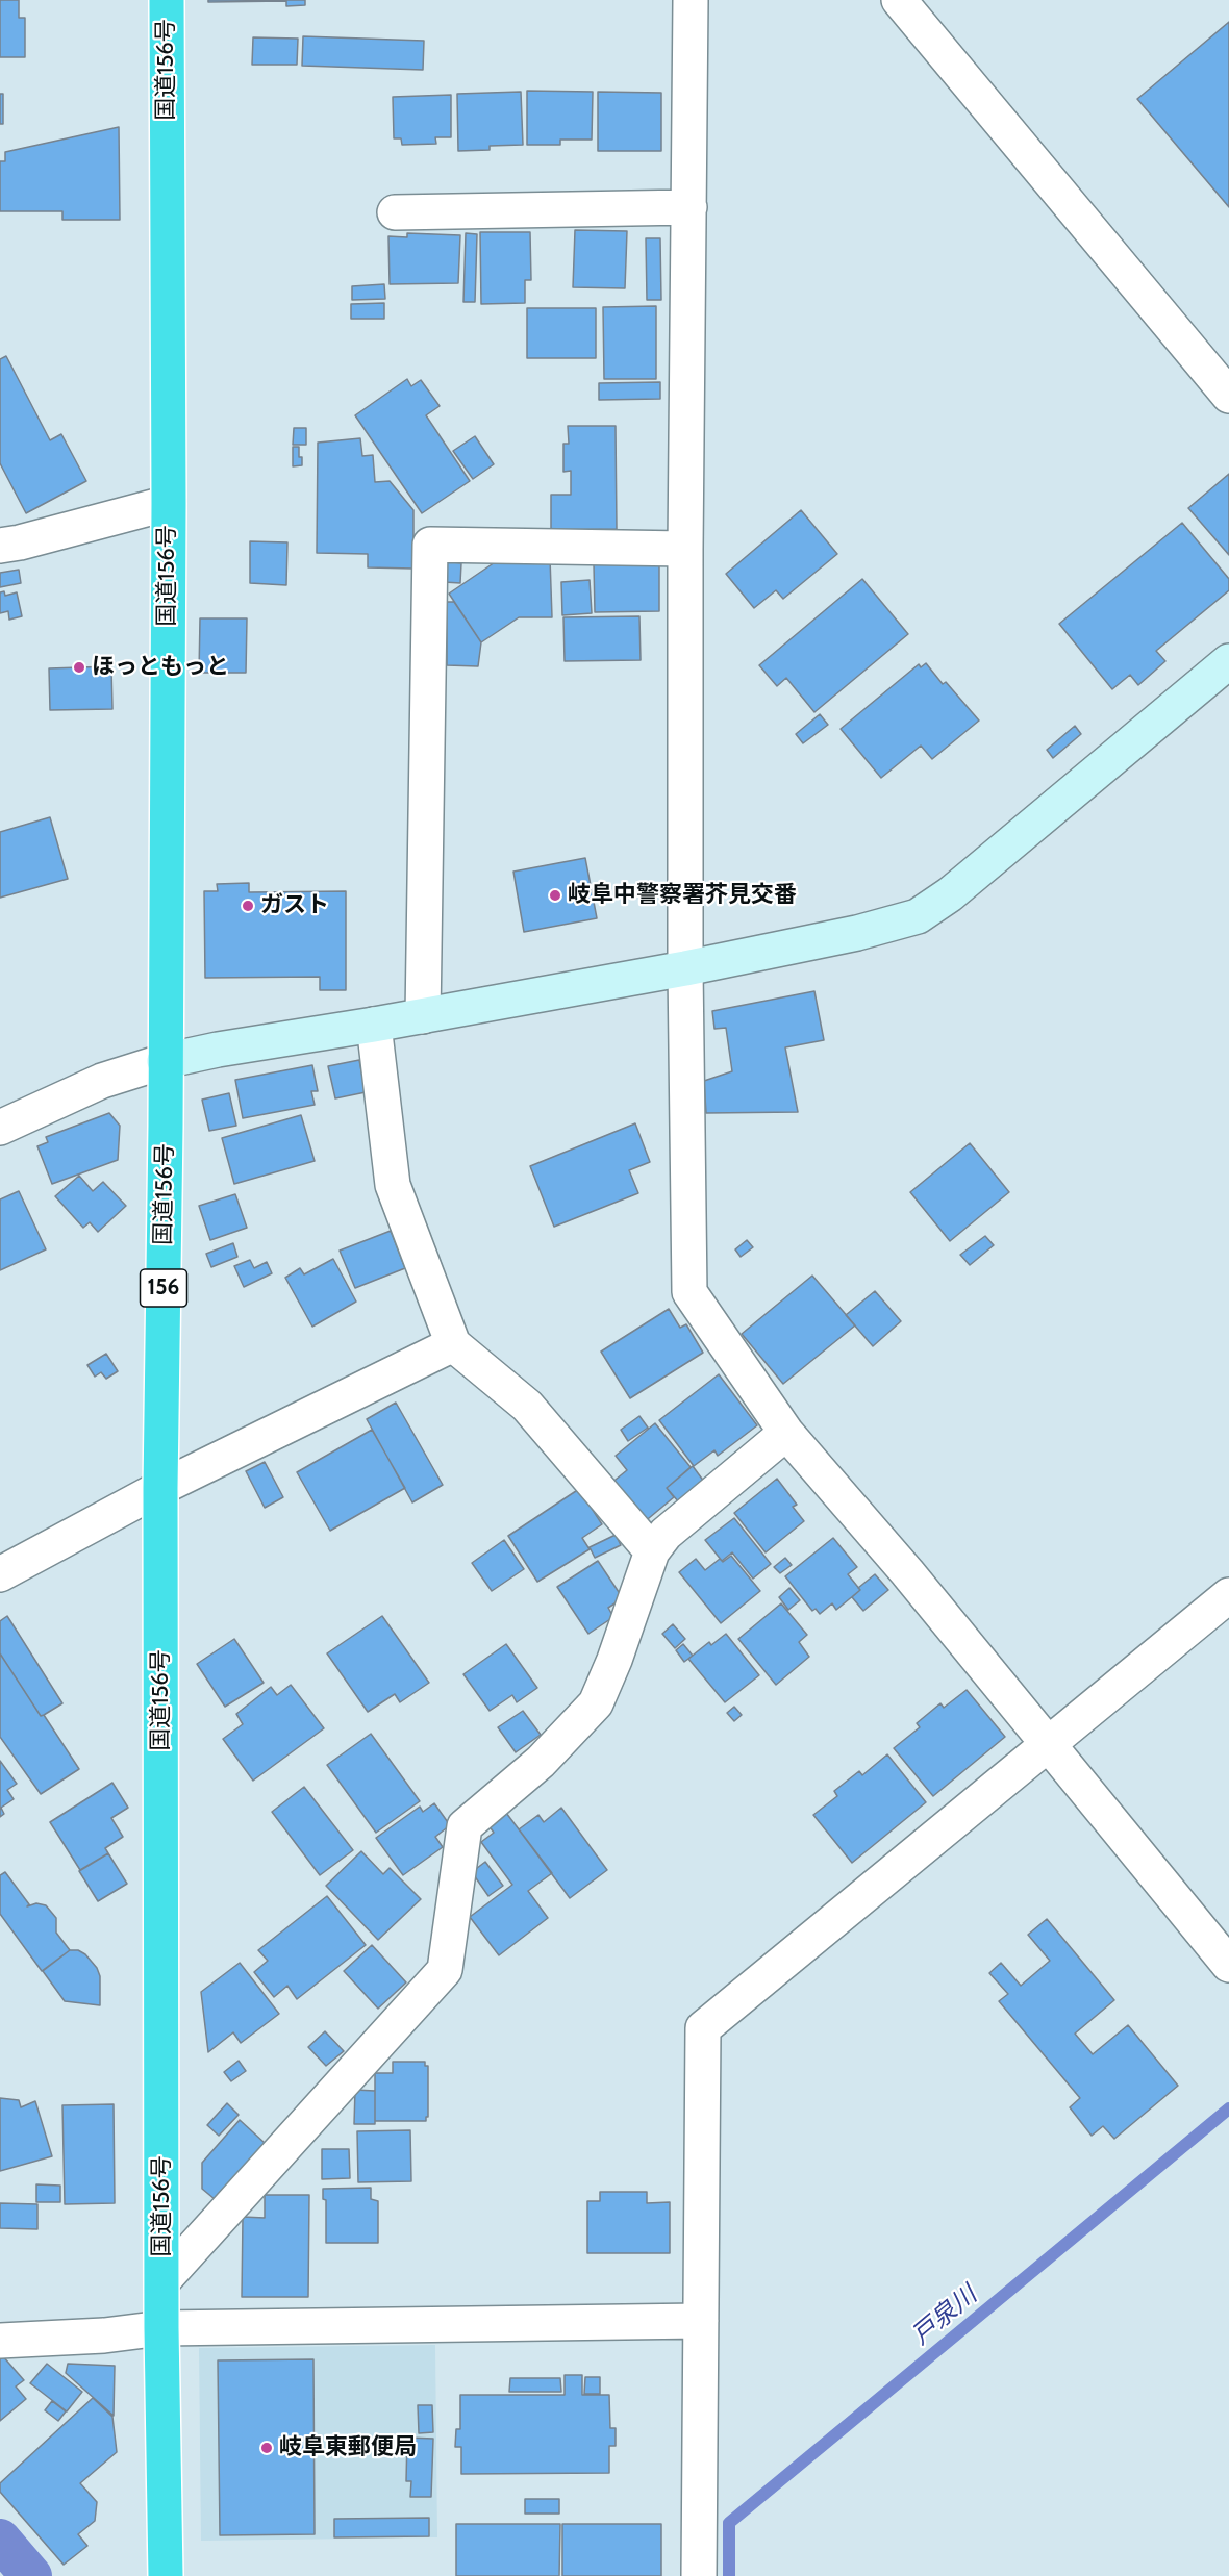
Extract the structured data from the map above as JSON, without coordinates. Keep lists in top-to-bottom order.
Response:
{
  "streets": {
    "highway": ["国道156号", "156"]
  },
  "water": ["戸泉川"],
  "places": [
    "ほっともっと",
    "岐阜中警察署芥見交番",
    "ガスト",
    "岐阜東郵便局"
  ]
}
